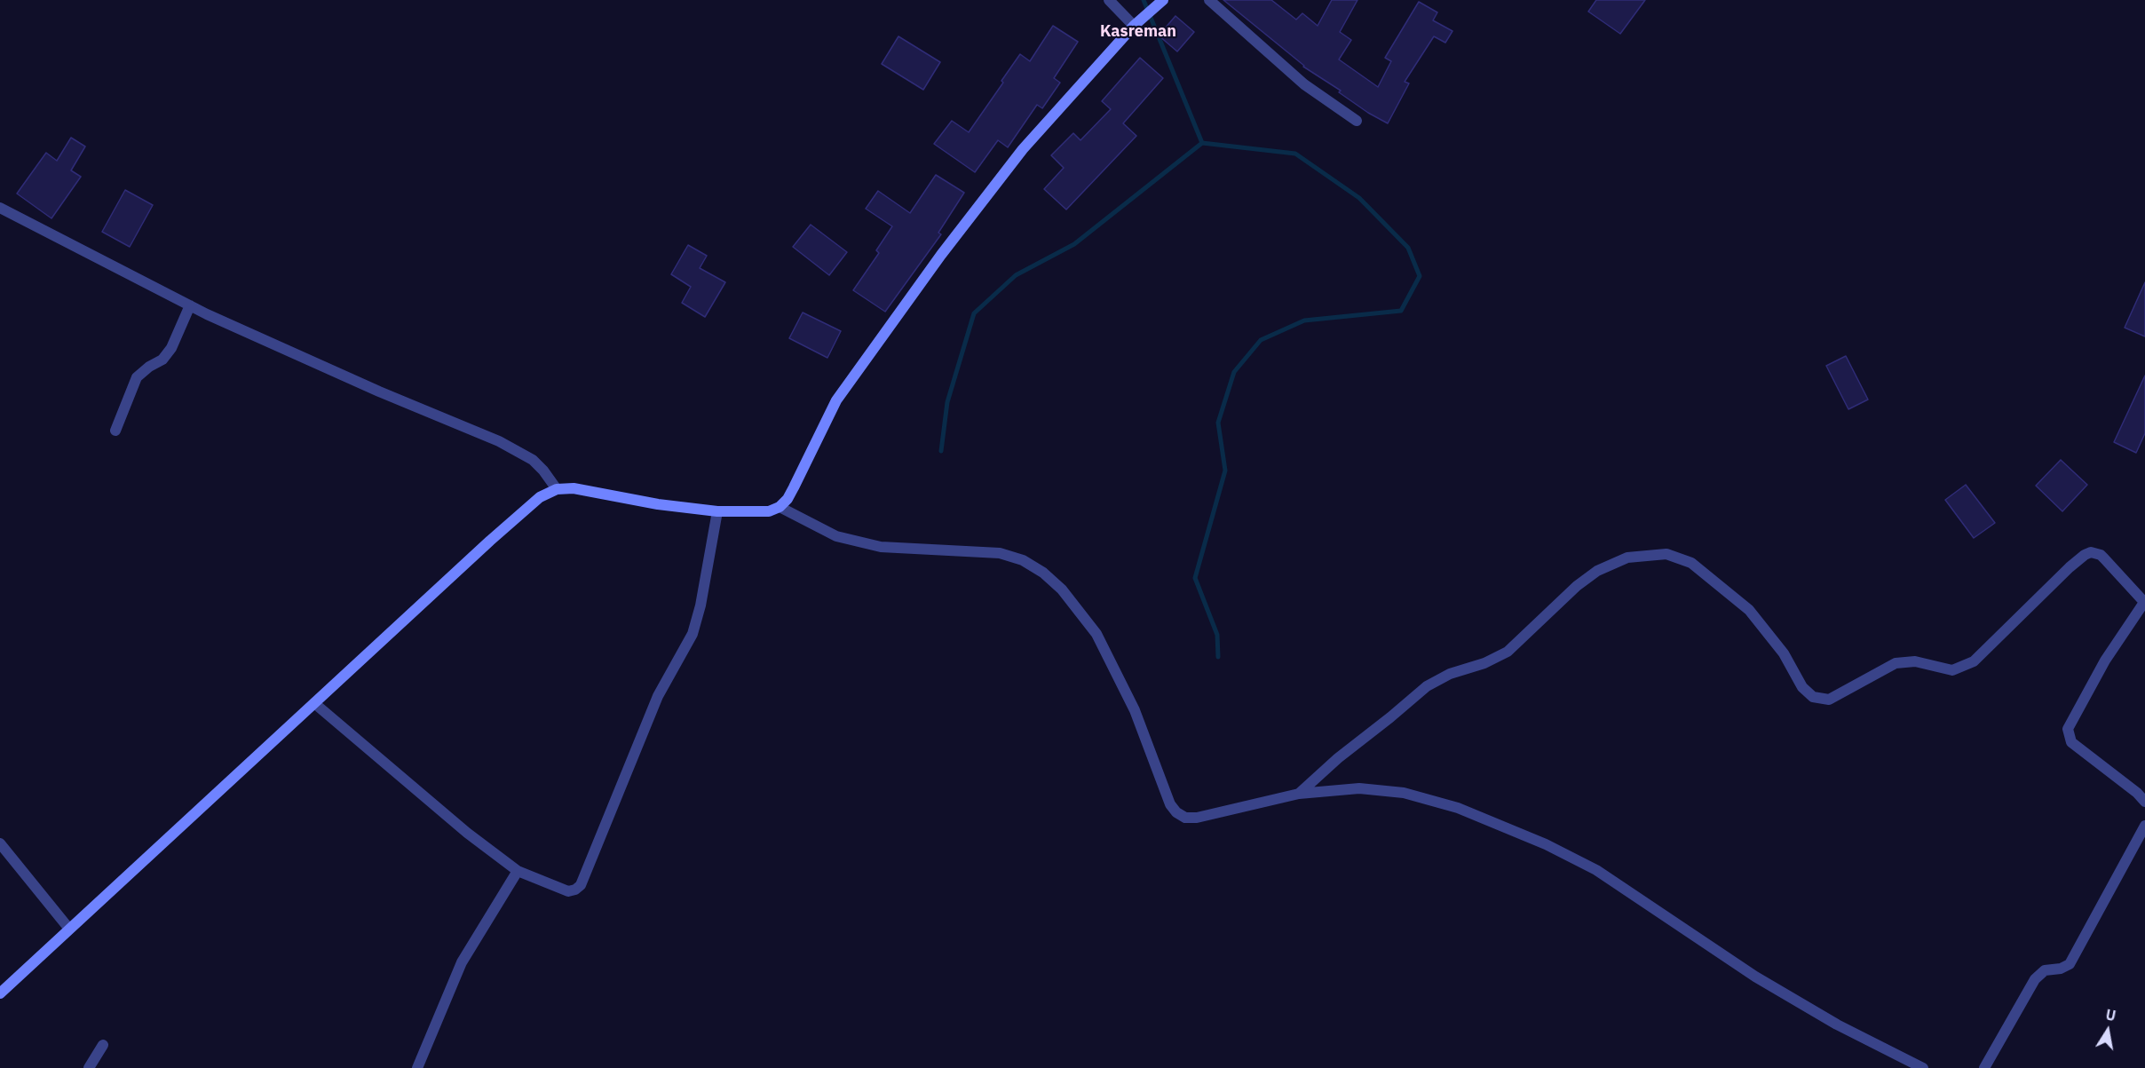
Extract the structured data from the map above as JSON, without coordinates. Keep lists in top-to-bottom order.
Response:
{
  "districts": ["Kasreman"],
  "north": "top"
}
